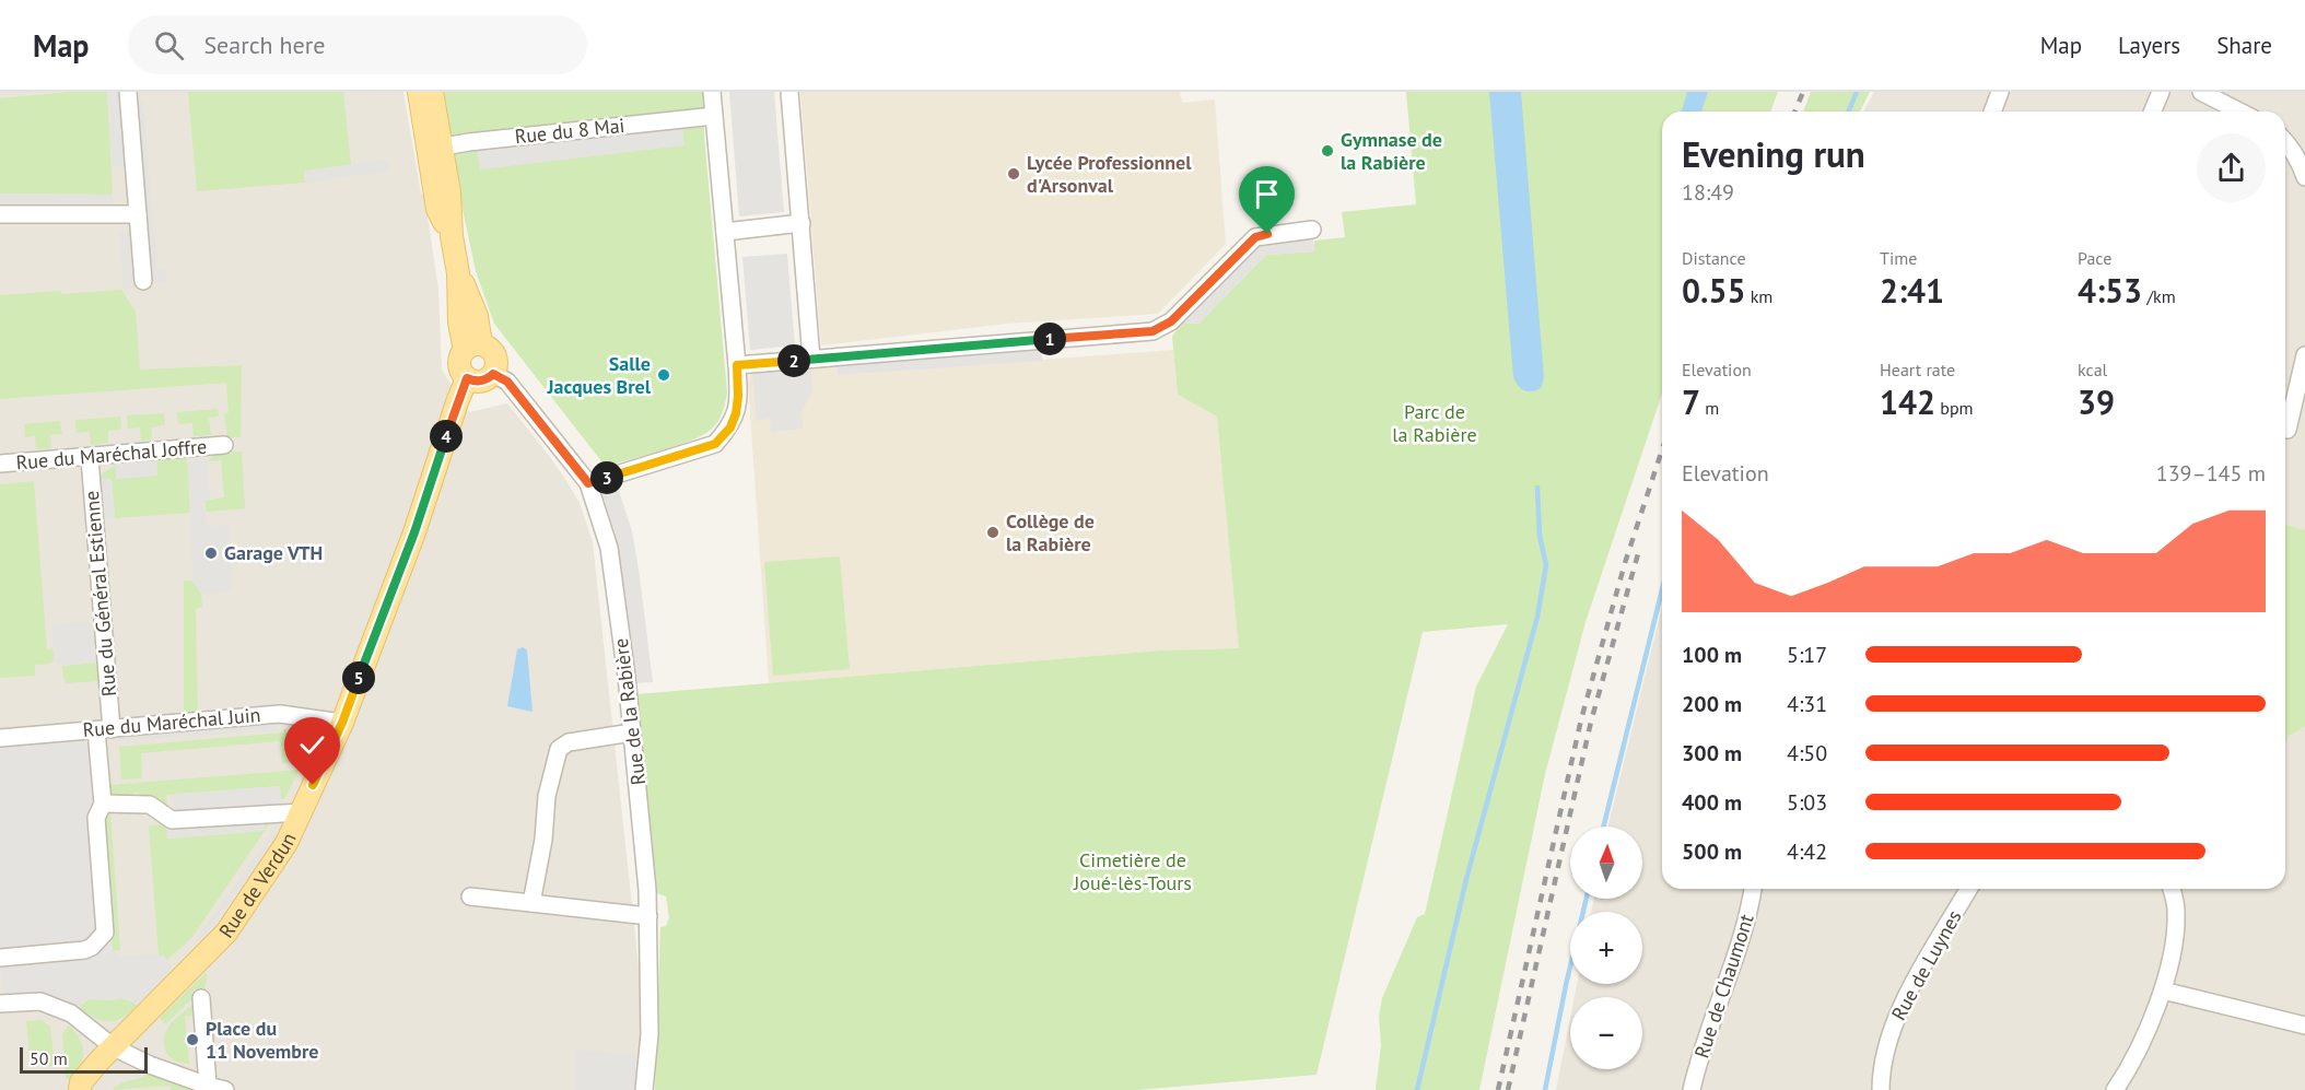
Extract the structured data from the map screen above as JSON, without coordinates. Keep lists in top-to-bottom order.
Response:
{
  "streets": {
    "main road": ["Rue de Verdun"],
    "street": [
      "Rue du 8 Mai",
      "Rue du Maréchal Joffre",
      "Rue du Général Estienne",
      "Rue de la Rabière",
      "Rue du Maréchal Juin",
      "Rue de Luynes",
      "Rue de Chaumont"
    ]
  },
  "crossings": [
    ["Rue du Maréchal Joffre", "Rue du Général Estienne"],
    ["Rue du Général Estienne", "Rue du Maréchal Juin"],
    ["Rue de la Rabière", "Rue de Verdun"],
    ["Rue du Maréchal Juin", "Rue de Verdun"]
  ],
  "parks": ["Parc de la Rabière", "Cimetière de Joué-lès-Tours"],
  "places": [
    "Gymnase de la Rabière",
    "Lycée Professionnel d'Arsonval",
    "Salle Jacques Brel",
    "Collège de la Rabière",
    "Garage VTH",
    "Place du 11 Novembre"
  ],
  "scale_bar": "50 m",
  "north": "top",
  "page": {
    "header": "Map",
    "search": "Search here",
    "nav": ["Map", "Layers", "Share"],
    "heading": ["Evening run", "18:49"],
    "stats": [
      ["Distance", "0.55 km"],
      ["Time", "2:41"],
      ["Pace", "4:53 /km"],
      ["Elevation", "7 m"],
      ["Heart rate", "142 bpm"],
      ["kcal", "39"]
    ],
    "pins": [
      "1",
      "2",
      "4",
      "3",
      "5"
    ],
    "chart": ["Elevation", "139–145 m"],
    "list": [
      {
        "name": "100 m",
        "note": "5:17"
      },
      {
        "name": "200 m",
        "note": "4:31"
      },
      {
        "name": "300 m",
        "note": "4:50"
      },
      {
        "name": "400 m",
        "note": "5:03"
      },
      {
        "name": "500 m",
        "note": "4:42"
      }
    ],
    "map_buttons": ["+", "−"],
    "scale": "50 m"
  }
}
